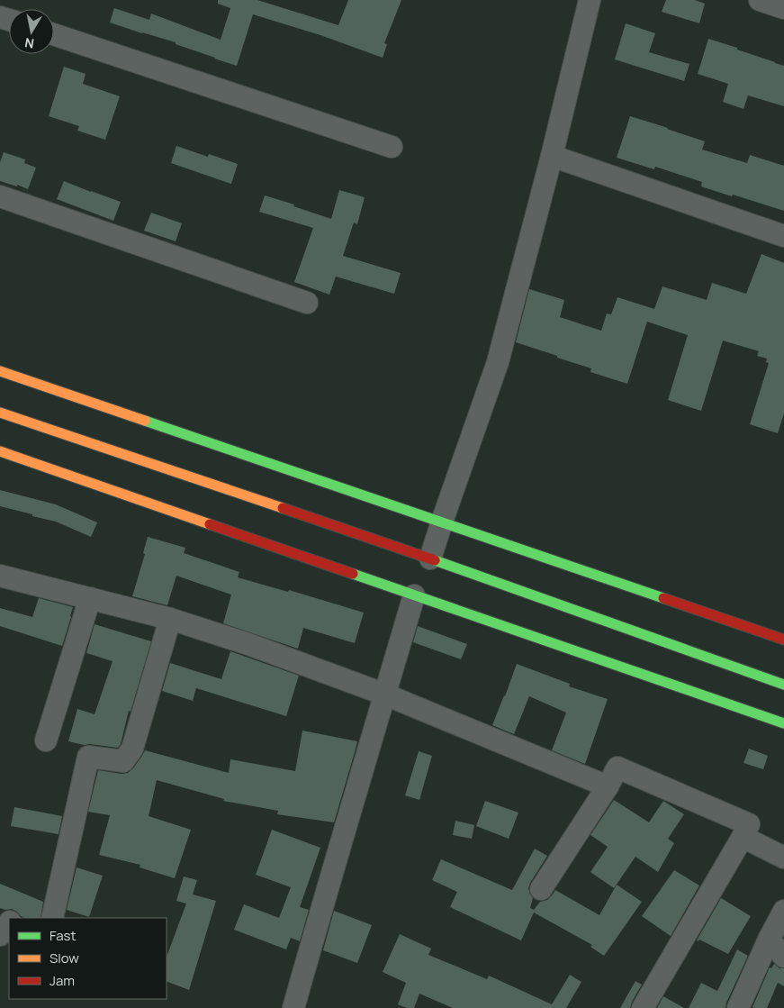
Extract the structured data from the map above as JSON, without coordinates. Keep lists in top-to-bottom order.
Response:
{
  "legend": ["Fast", "Slow", "Jam"],
  "north": "bottom"
}
